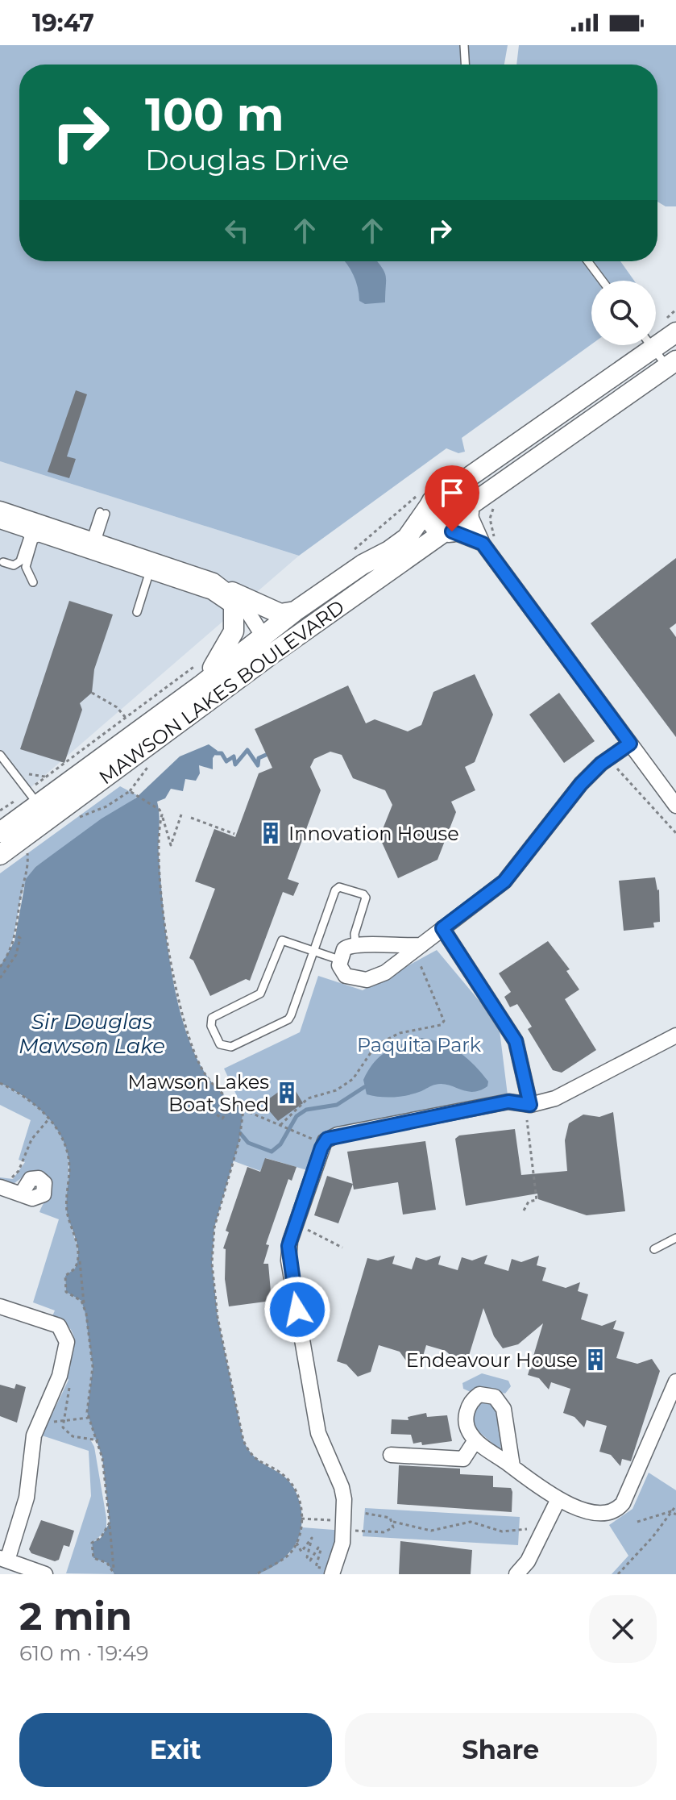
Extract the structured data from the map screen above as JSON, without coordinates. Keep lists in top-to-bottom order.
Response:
{
  "streets": {
    "street": ["MAWSON LAKES BOULEVARD"]
  },
  "water": ["Sir Douglas Mawson Lake"],
  "parks": ["Paquita Park"],
  "places": {
    "building": ["Innovation House", "Mawson Lakes Boat Shed", "Endeavour House"]
  },
  "page": {
    "status": "19:47",
    "turn": ["100 m", "Douglas Drive"],
    "heading": ["2 min", "610 m · 19:49"],
    "buttons": ["Exit", "Share"]
  }
}
